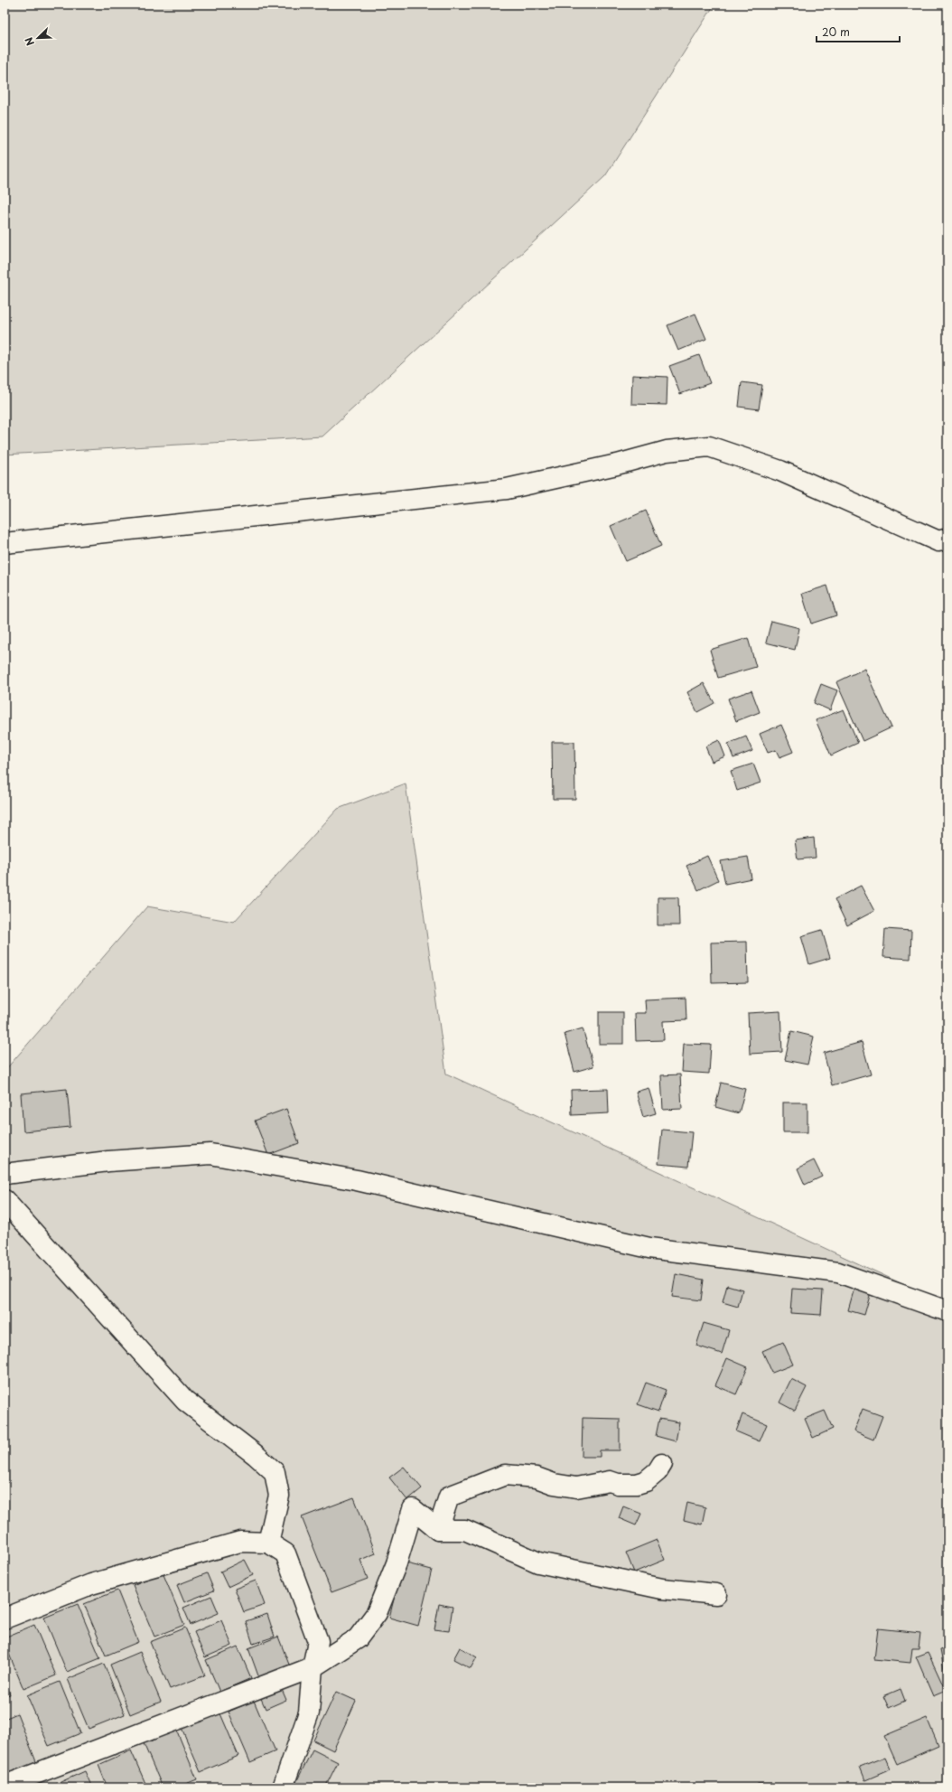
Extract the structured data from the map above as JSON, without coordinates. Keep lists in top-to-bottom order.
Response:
{
  "scale_bar": "20 m",
  "north": "bottom left"
}
